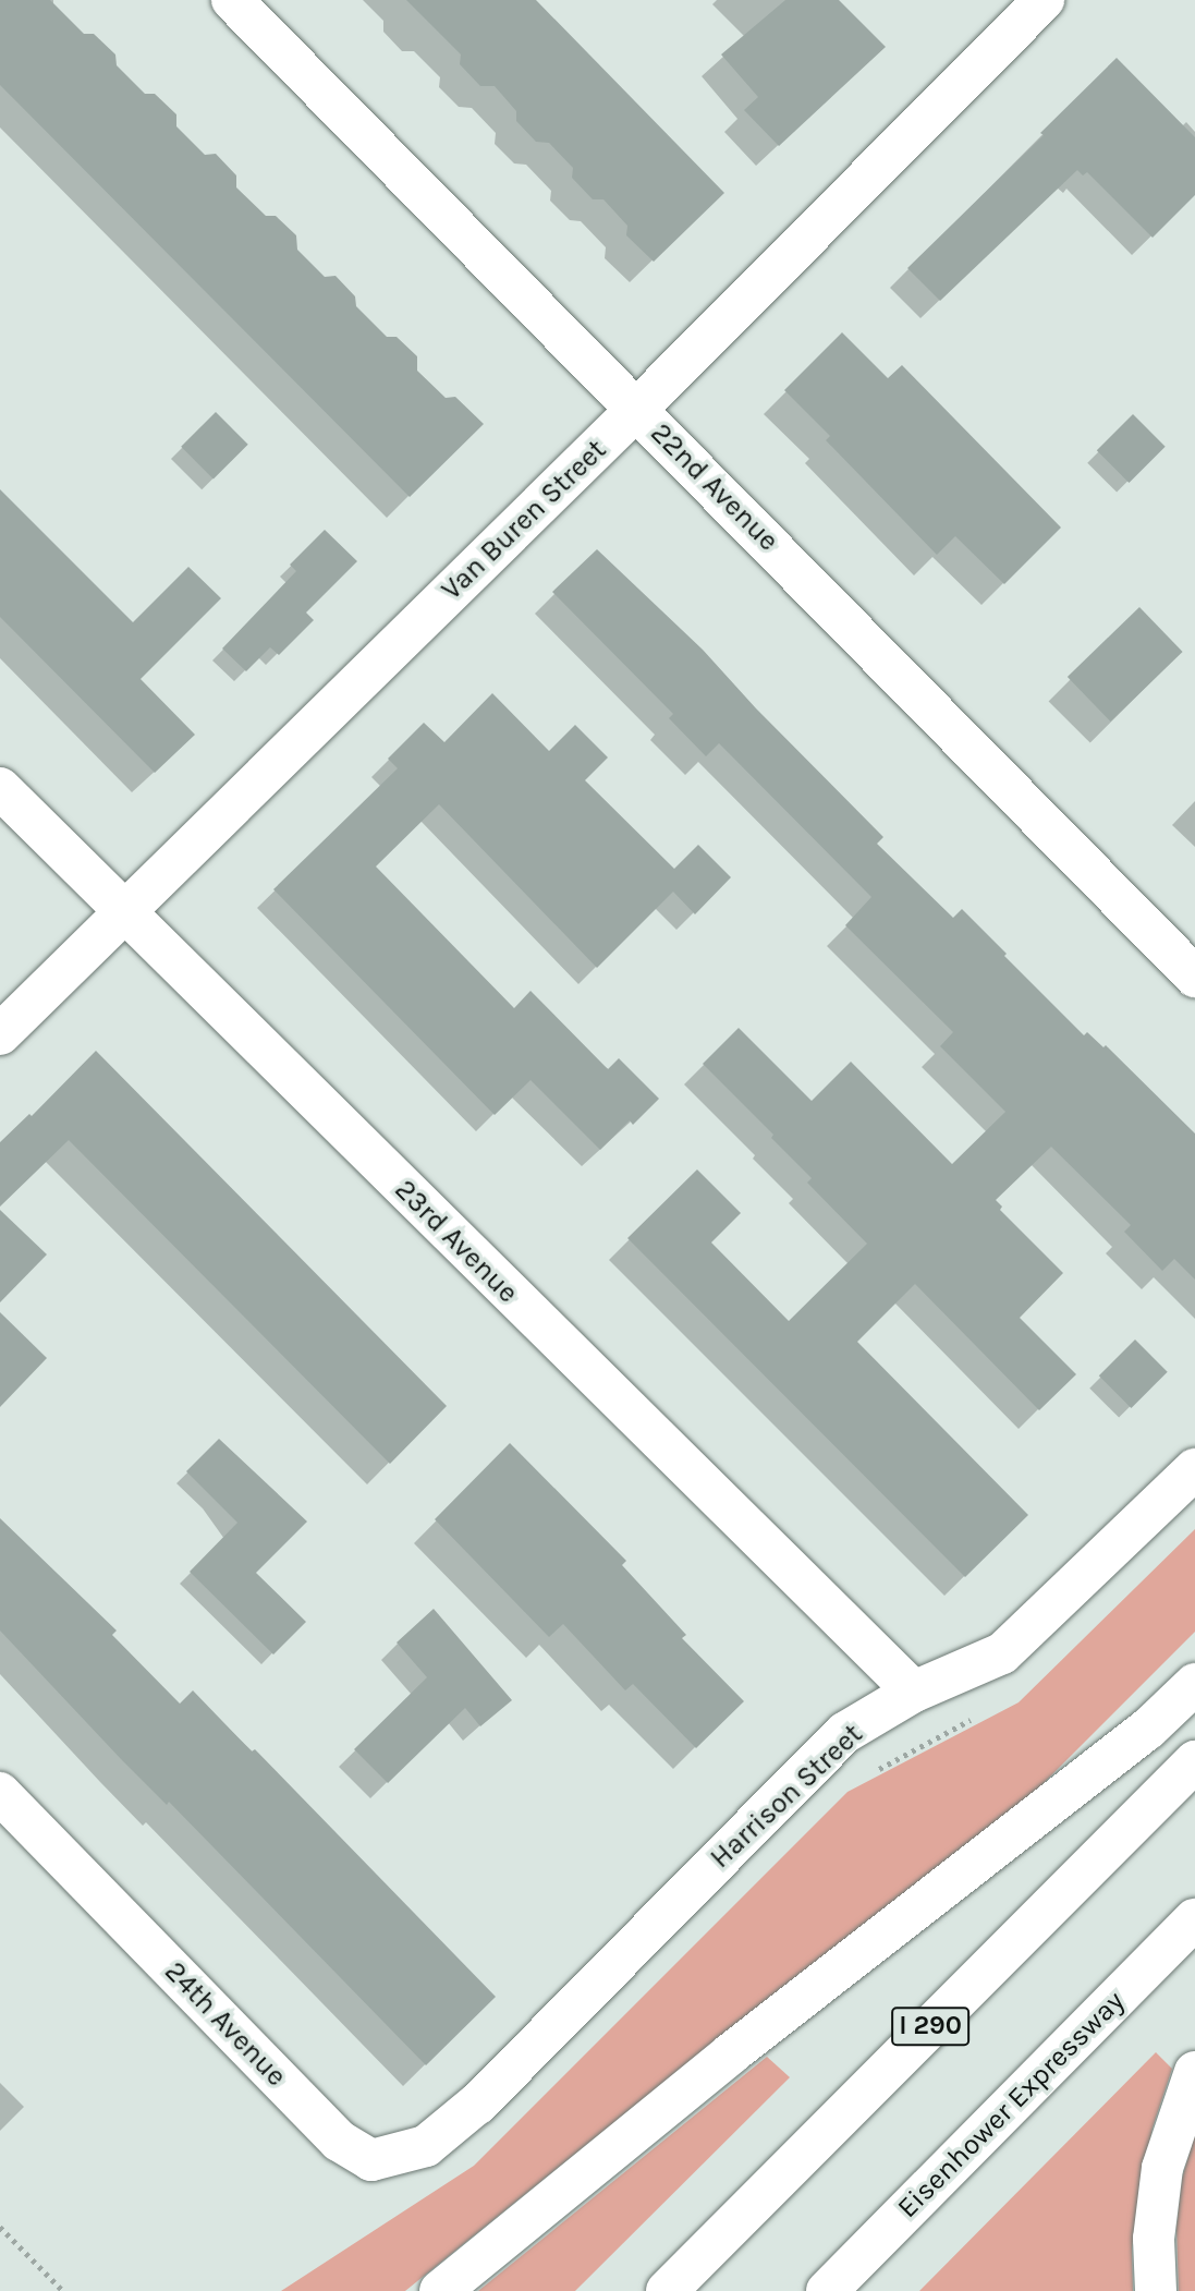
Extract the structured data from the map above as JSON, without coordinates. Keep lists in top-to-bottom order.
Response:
{
  "streets": {
    "main road": [
      "22nd Avenue",
      "Van Buren Street",
      "23rd Avenue",
      "Harrison Street",
      "24th Avenue",
      "I 290",
      "Eisenhower Expressway"
    ]
  },
  "crossings": [
    ["22nd Avenue", "Van Buren Street"],
    ["Van Buren Street", "23rd Avenue"],
    ["23rd Avenue", "Harrison Street"],
    ["Harrison Street", "24th Avenue"]
  ]
}
